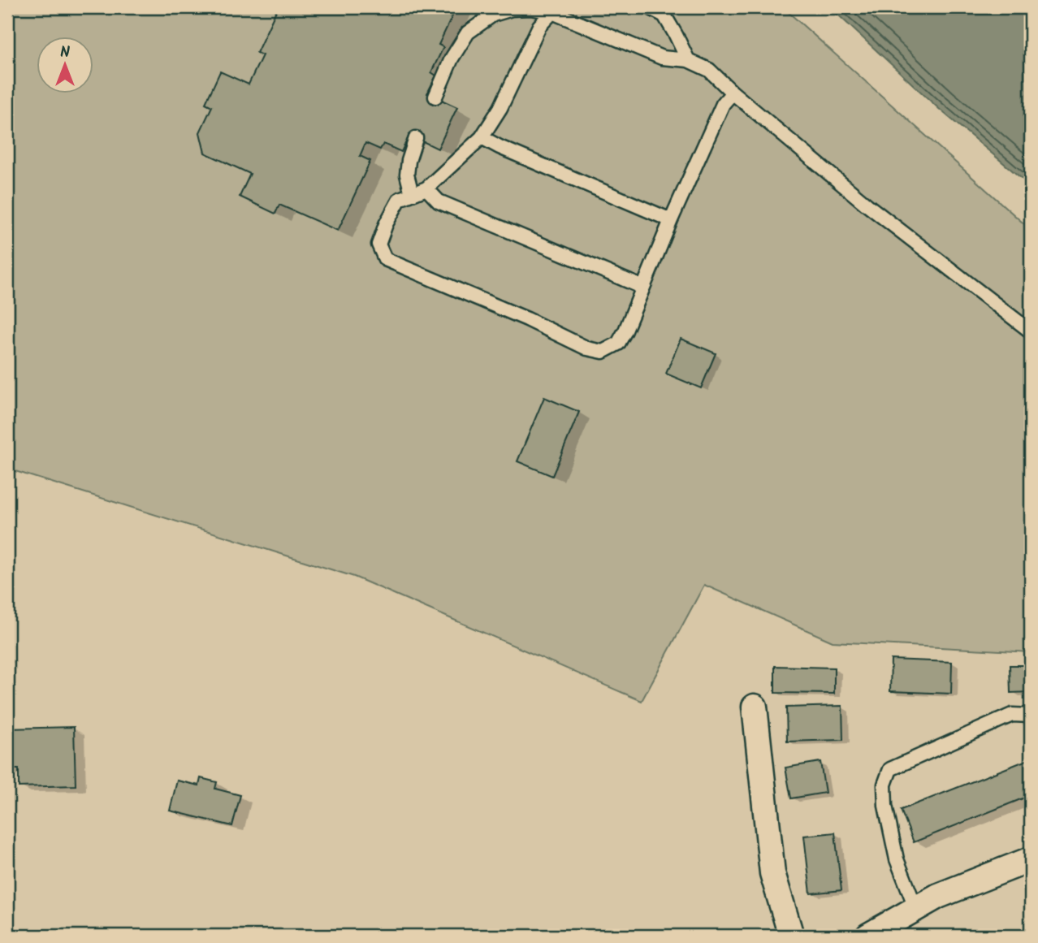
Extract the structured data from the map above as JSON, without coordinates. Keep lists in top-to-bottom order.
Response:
{
  "north": "top"
}
